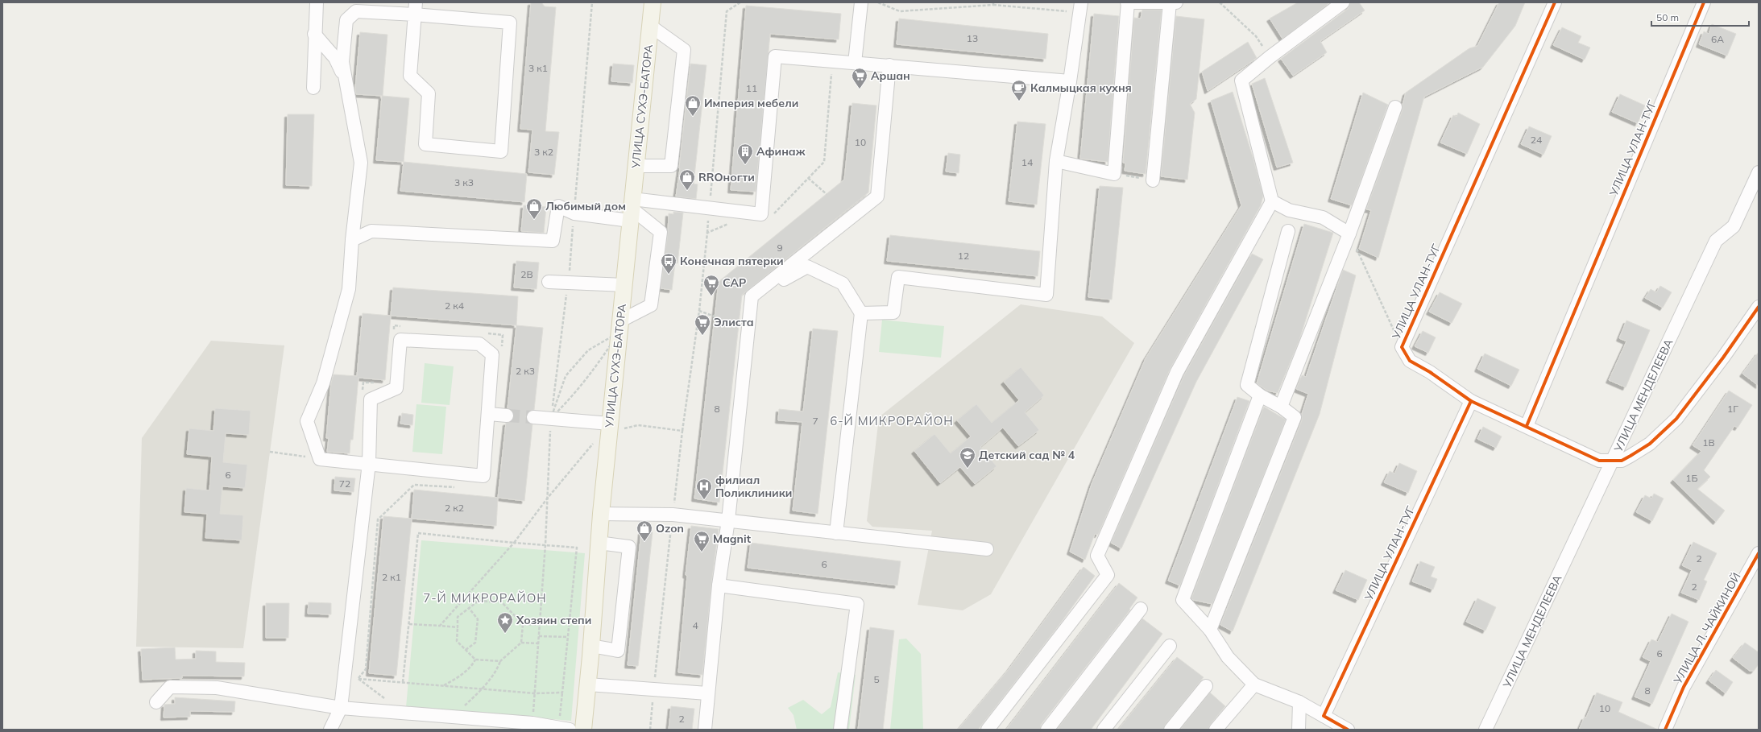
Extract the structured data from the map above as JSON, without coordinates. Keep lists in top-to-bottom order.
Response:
{
  "streets": {
    "main road": ["УЛИЦА СУХЭ-БАТОРА"],
    "street": ["УЛИЦА УЛАН-ТУГ", "УЛИЦА МЕНДЕЛЕЕВА", "УЛИЦА Л. ЧАЙКИНОЙ"]
  },
  "districts": ["6-Й МИКРОРАЙОН", "7-Й МИКРОРАЙОН"],
  "places": {
    "supermarket": [
      "Аршан",
      "САР",
      "Элиста",
      "Magnit"
    ],
    "cafe": ["Калмыцкая кухня"],
    "shop": [
      "Империя мебели",
      "RROногти",
      "Любимый дом",
      "Ozon"
    ],
    "building": ["Афинаж"],
    "bus stop": ["Конечная пятерки"],
    "school or university": ["Детский сад № 4"],
    "hospital": ["филиал Поликлиники"],
    "place": ["Хозяин степи"]
  },
  "house_numbers": [
    "13",
    "6А",
    "3 к1",
    "11",
    "24",
    "10",
    "3 к2",
    "14",
    "3 к3",
    "9",
    "12",
    "2В",
    "2 к4",
    "2 к3",
    "8",
    "1Г",
    "7",
    "1В",
    "6",
    "1Б",
    "72",
    "2 к2",
    "2",
    "6",
    "2 к1",
    "2",
    "4",
    "6",
    "5",
    "8",
    "10",
    "2"
  ],
  "scale_bar": "50 m"
}
